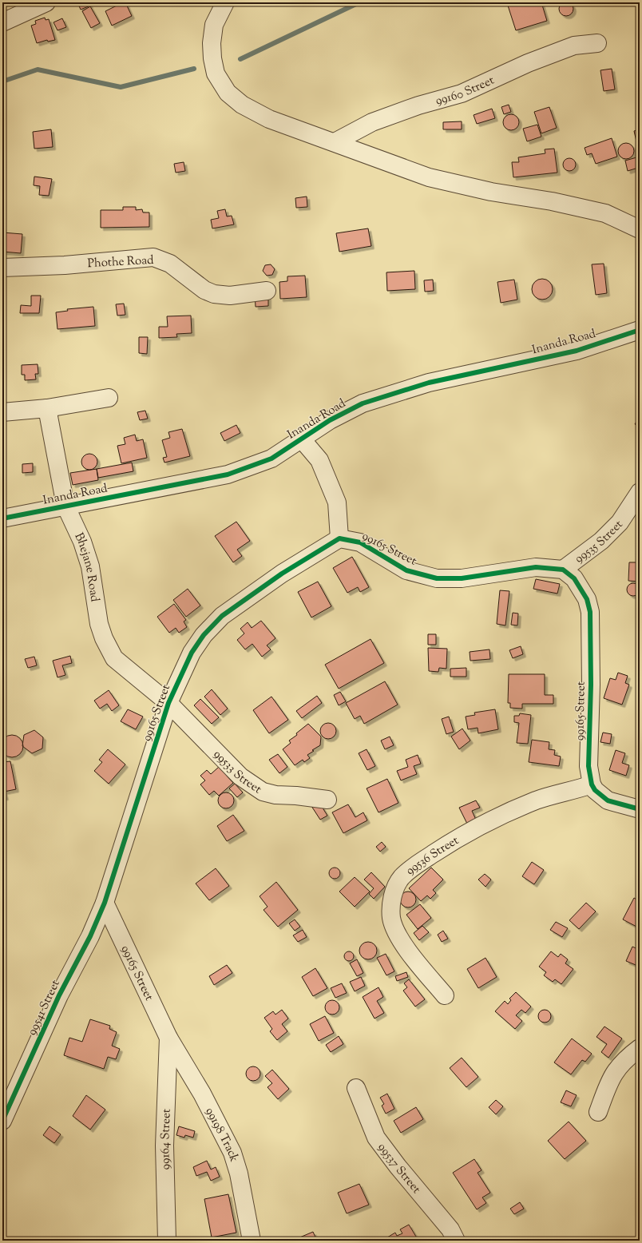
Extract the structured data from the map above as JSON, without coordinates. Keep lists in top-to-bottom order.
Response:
{
  "streets": {
    "street": [
      "99160 Street",
      "Phothe Road",
      "Inanda Road",
      "99535 Street",
      "99165 Street",
      "Bhejane Road",
      "99533 Street",
      "99536 Street",
      "99541 Street",
      "99198 Track",
      "99164 Street",
      "99537 Street"
    ]
  },
  "crossings": [
    ["Inanda Road", "Bhejane Road"],
    ["99535 Street", "99165 Street"],
    ["99165 Street", "Bhejane Road"],
    ["99165 Street", "99533 Street"],
    ["99165 Street", "99536 Street"],
    ["99165 Street", "99541 Street"],
    ["99165 Street", "99198 Track"],
    ["99165 Street", "99164 Street"],
    ["Bhejane Road", "99533 Street"],
    ["99198 Track", "99164 Street"]
  ]
}
